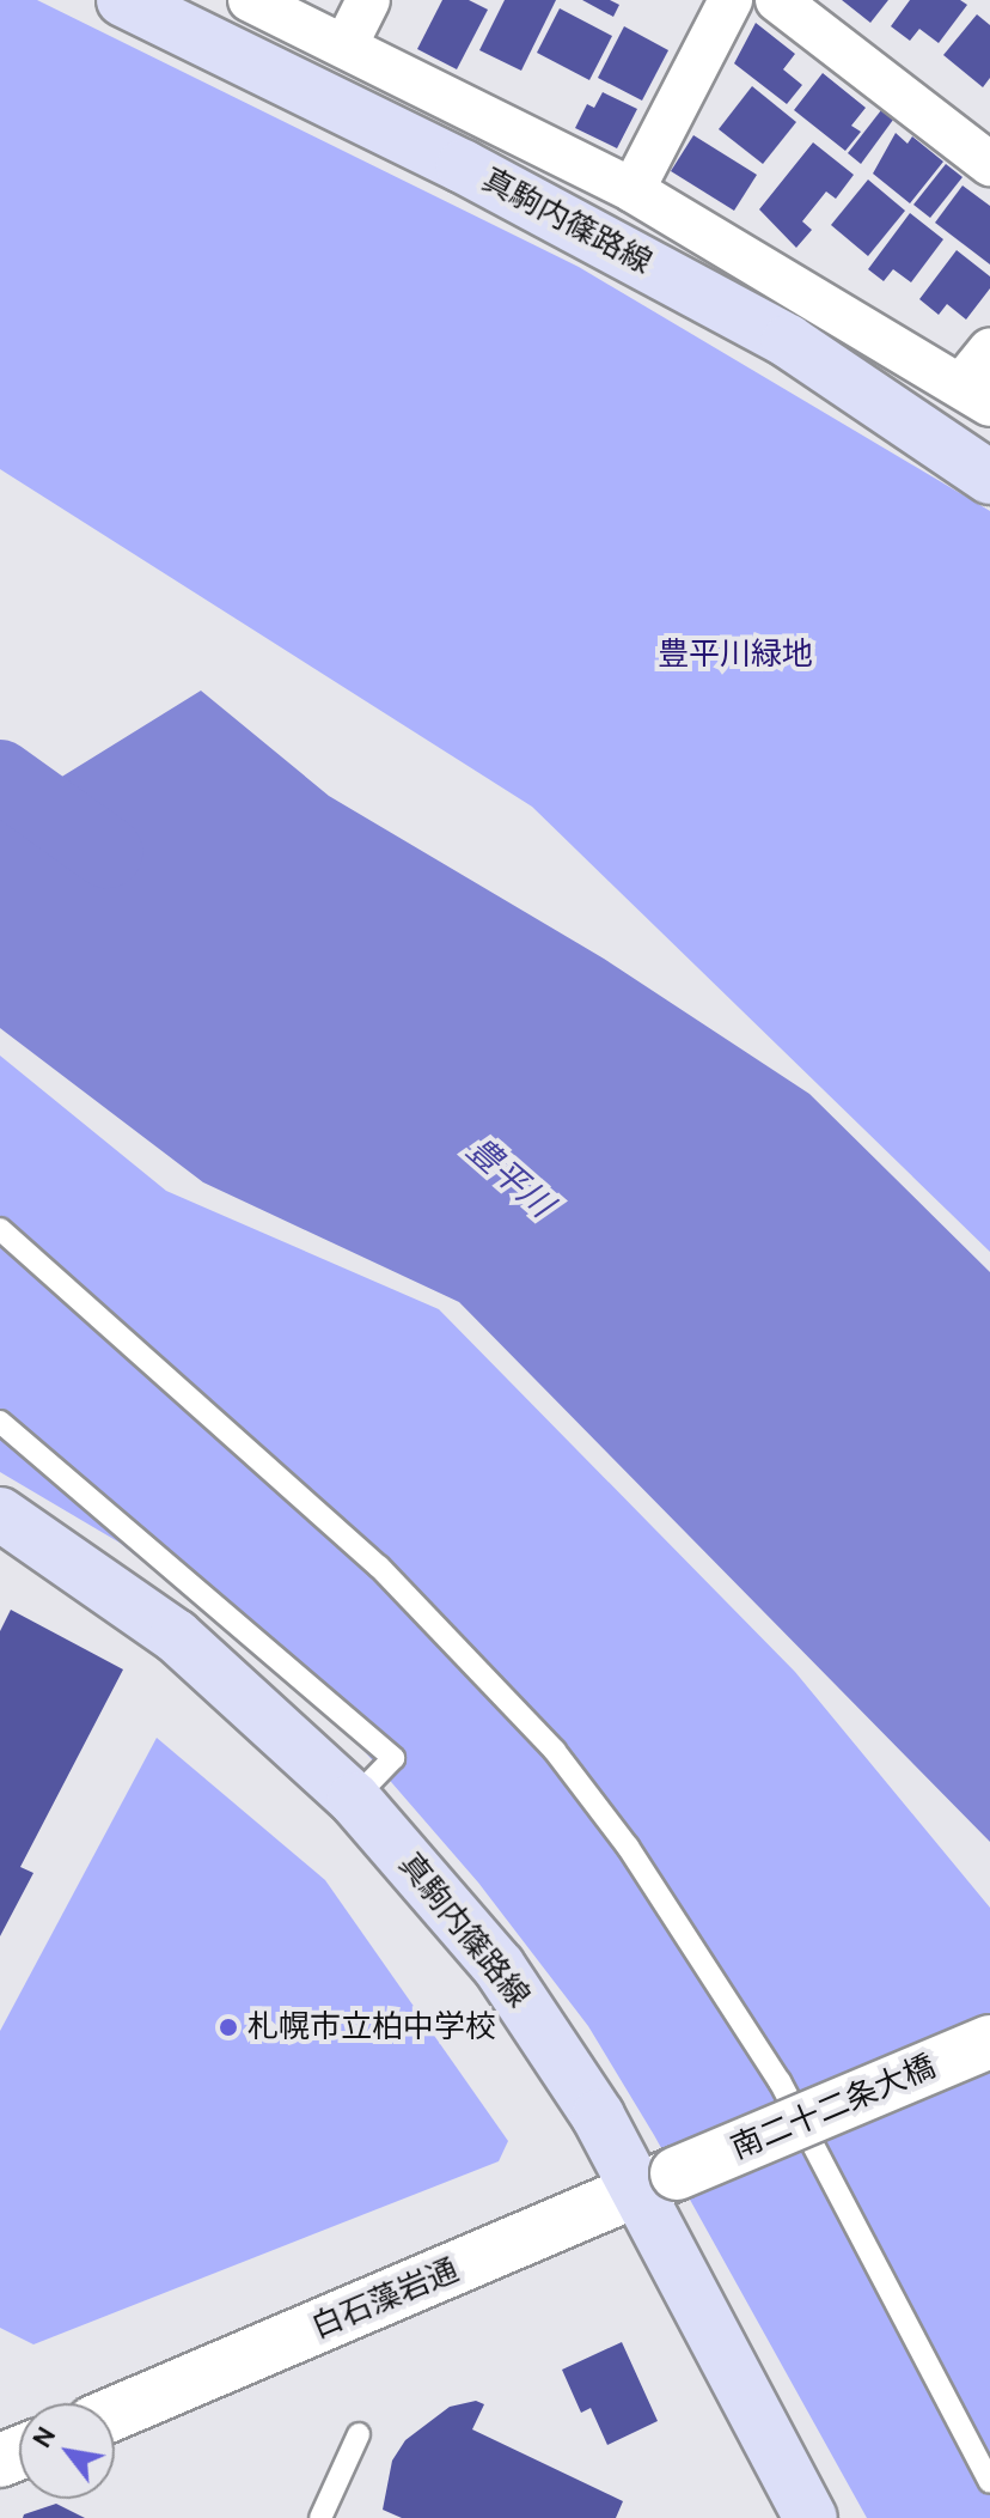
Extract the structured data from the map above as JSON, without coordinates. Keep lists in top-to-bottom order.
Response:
{
  "streets": {
    "main road": ["真駒内篠路線", "南二十二条大橋", "白石藻岩通"]
  },
  "crossings": [
    ["真駒内篠路線", "南二十二条大橋"],
    ["真駒内篠路線", "白石藻岩通"],
    ["南二十二条大橋", "白石藻岩通"]
  ],
  "water": ["豊平川"],
  "parks": ["豊平川緑地"],
  "places": ["札幌市立柏中学校"],
  "north": "top left"
}
